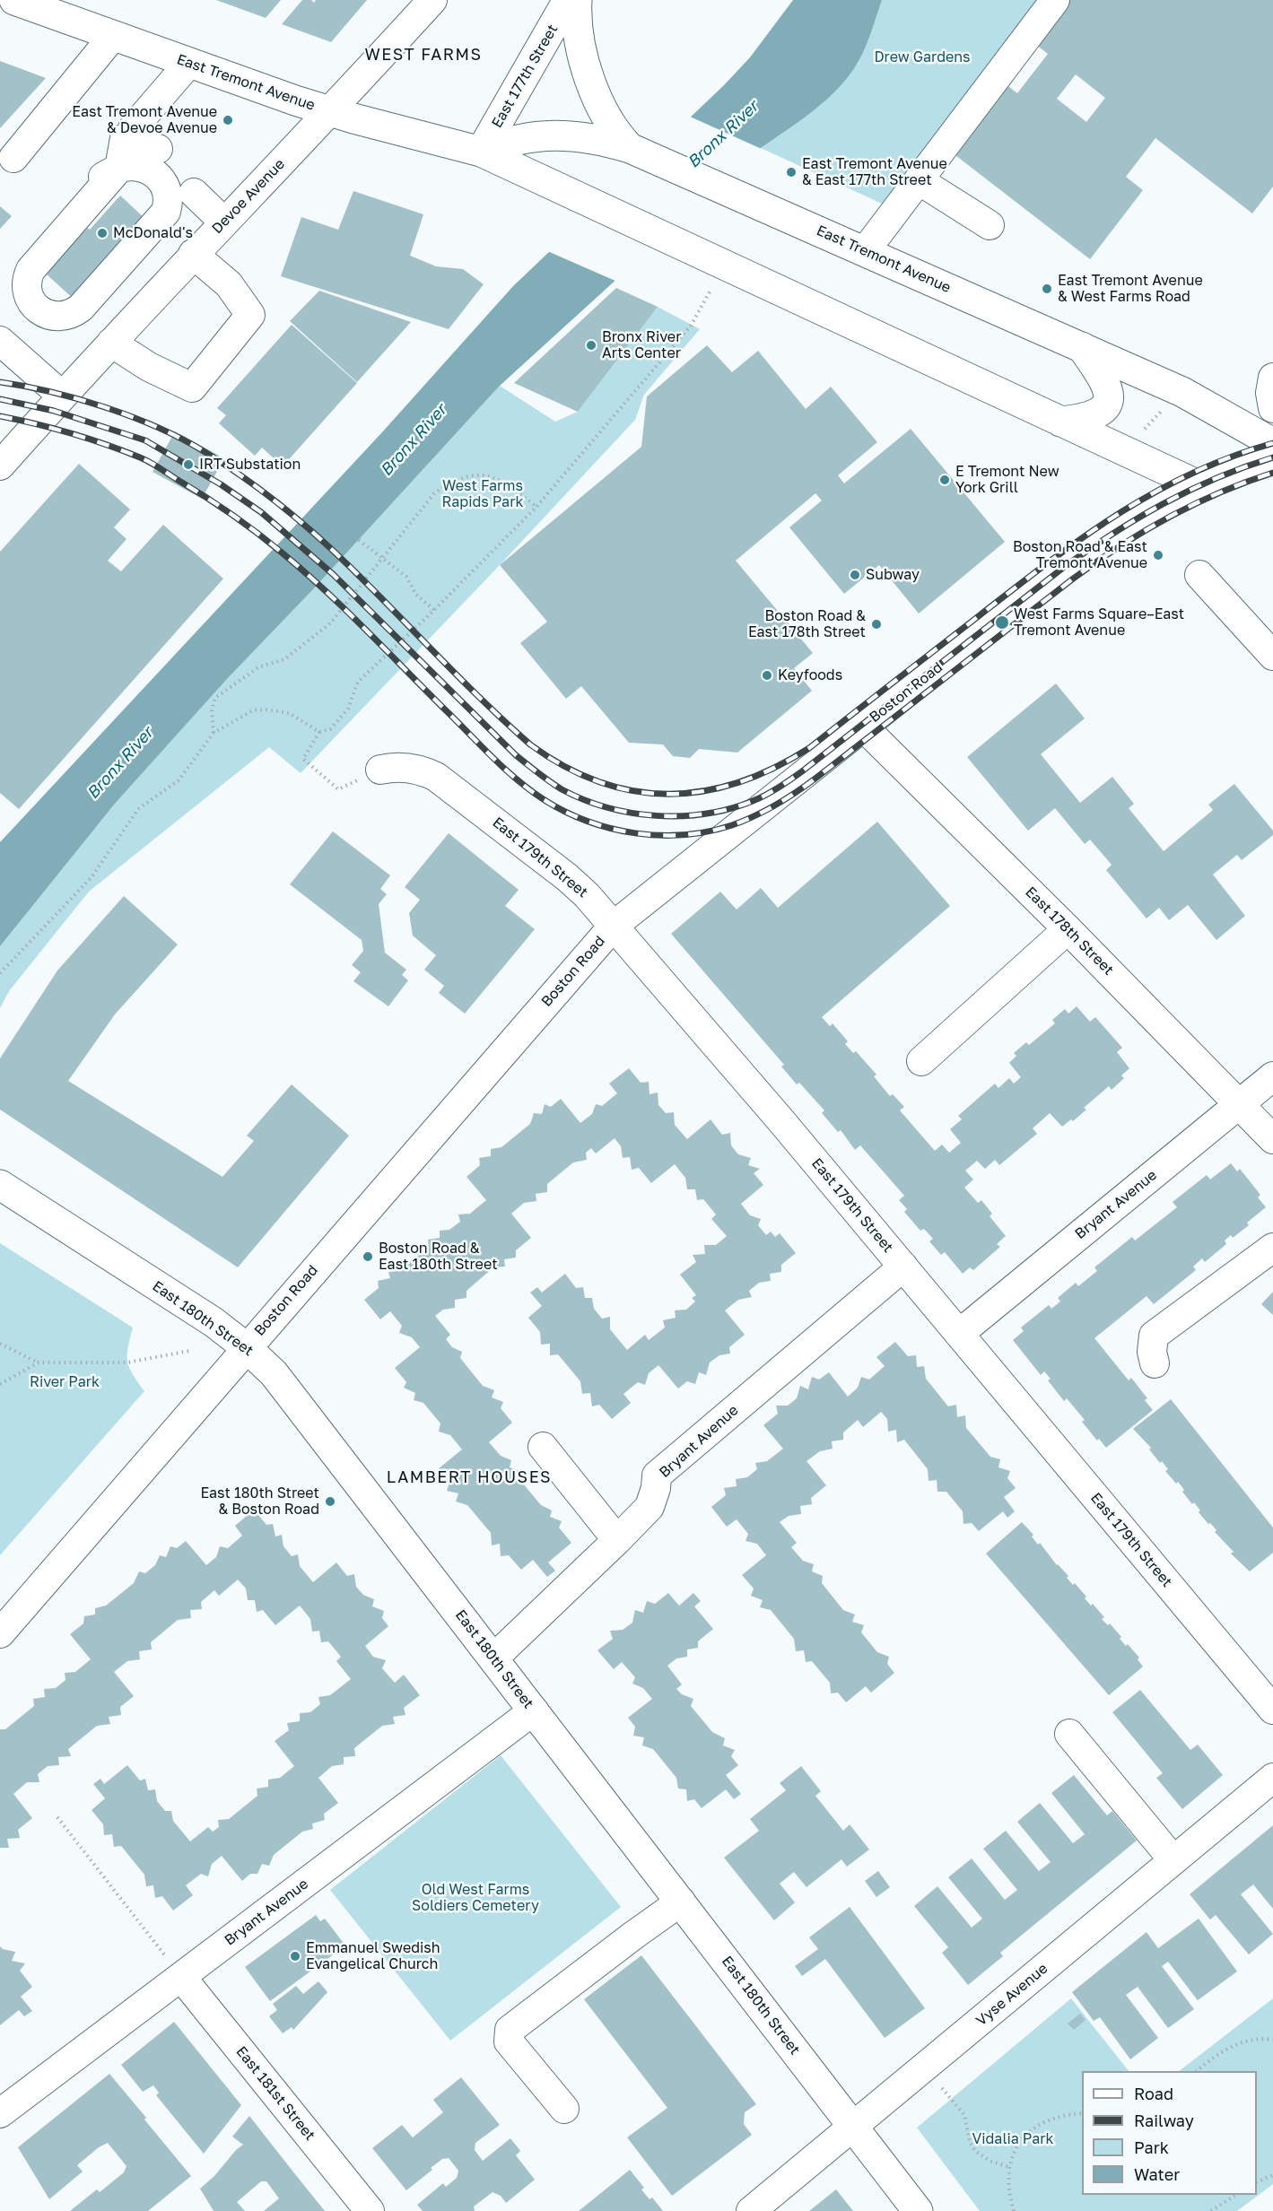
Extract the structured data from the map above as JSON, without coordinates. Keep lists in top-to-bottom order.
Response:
{
  "streets": {
    "main road": [
      "East 177th Street",
      "East Tremont Avenue",
      "Boston Road",
      "East 180th Street"
    ],
    "street": [
      "Devoe Avenue",
      "East 179th Street",
      "East 178th Street",
      "Bryant Avenue",
      "Vyse Avenue",
      "East 181st Street"
    ]
  },
  "crossings": [
    ["East 177th Street", "East Tremont Avenue"],
    ["East Tremont Avenue", "Devoe Avenue"],
    ["East Tremont Avenue", "Boston Road"],
    ["Boston Road", "East 179th Street"],
    ["Boston Road", "East 178th Street"],
    ["Boston Road", "East 180th Street"],
    ["East 179th Street", "Bryant Avenue"],
    ["East 178th Street", "Bryant Avenue"],
    ["Bryant Avenue", "East 180th Street"],
    ["Bryant Avenue", "East 181st Street"],
    ["East 180th Street", "Vyse Avenue"]
  ],
  "districts": ["WEST FARMS", "LAMBERT HOUSES"],
  "water": ["Bronx River"],
  "parks": [
    "Drew Gardens",
    "West Farms Rapids Park",
    "River Park",
    "Old West Farms Soldiers Cemetery",
    "Vidalia Park"
  ],
  "places": [
    "East Tremont Avenue & Devoe Avenue",
    "East Tremont Avenue & East 177th Street",
    "McDonald's",
    "East Tremont Avenue & West Farms Road",
    "Bronx River Arts Center",
    "IRT Substation",
    "E Tremont New York Grill",
    "Boston Road & East Tremont Avenue",
    "Subway",
    "West Farms Square–East Tremont Avenue",
    "Boston Road & East 178th Street",
    "Keyfoods",
    "Boston Road & East 180th Street",
    "East 180th Street & Boston Road",
    "Emmanuel Swedish Evangelical Church"
  ],
  "legend": [
    "Road",
    "Railway",
    "Park",
    "Water"
  ]
}
